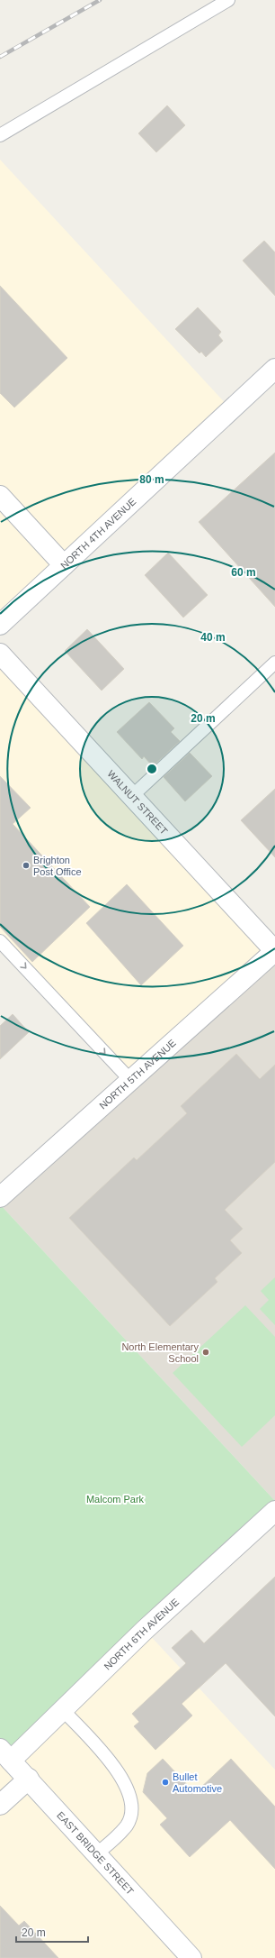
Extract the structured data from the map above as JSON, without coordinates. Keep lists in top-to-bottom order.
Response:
{
  "streets": {
    "street": [
      "NORTH 4TH AVENUE",
      "WALNUT STREET",
      "NORTH 5TH AVENUE",
      "NORTH 6TH AVENUE",
      "EAST BRIDGE STREET"
    ]
  },
  "crossings": [
    ["WALNUT STREET", "NORTH 5TH AVENUE"],
    ["NORTH 6TH AVENUE", "EAST BRIDGE STREET"]
  ],
  "parks": ["Malcom Park"],
  "places": ["Brighton Post Office", "North Elementary School", "Bullet Automotive"],
  "scale_bar": "20 m",
  "rings": [
    "80 m",
    "60 m",
    "40 m",
    "20 m"
  ]
}
